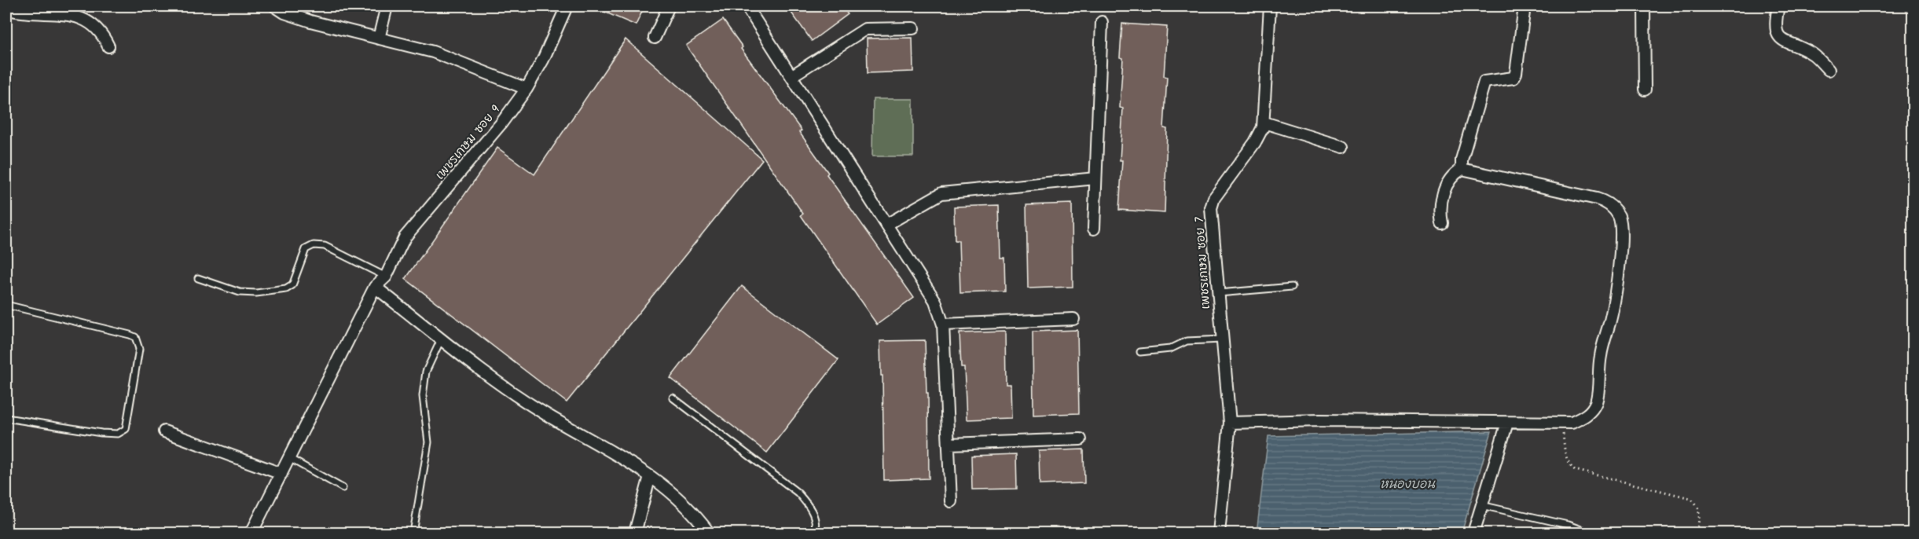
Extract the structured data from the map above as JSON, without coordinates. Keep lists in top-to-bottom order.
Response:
{
  "streets": {
    "street": ["เพชรเกษม ซอย 9", "เพชรเกษม ซอย 7"]
  },
  "water": ["หนองบอน"]
}
